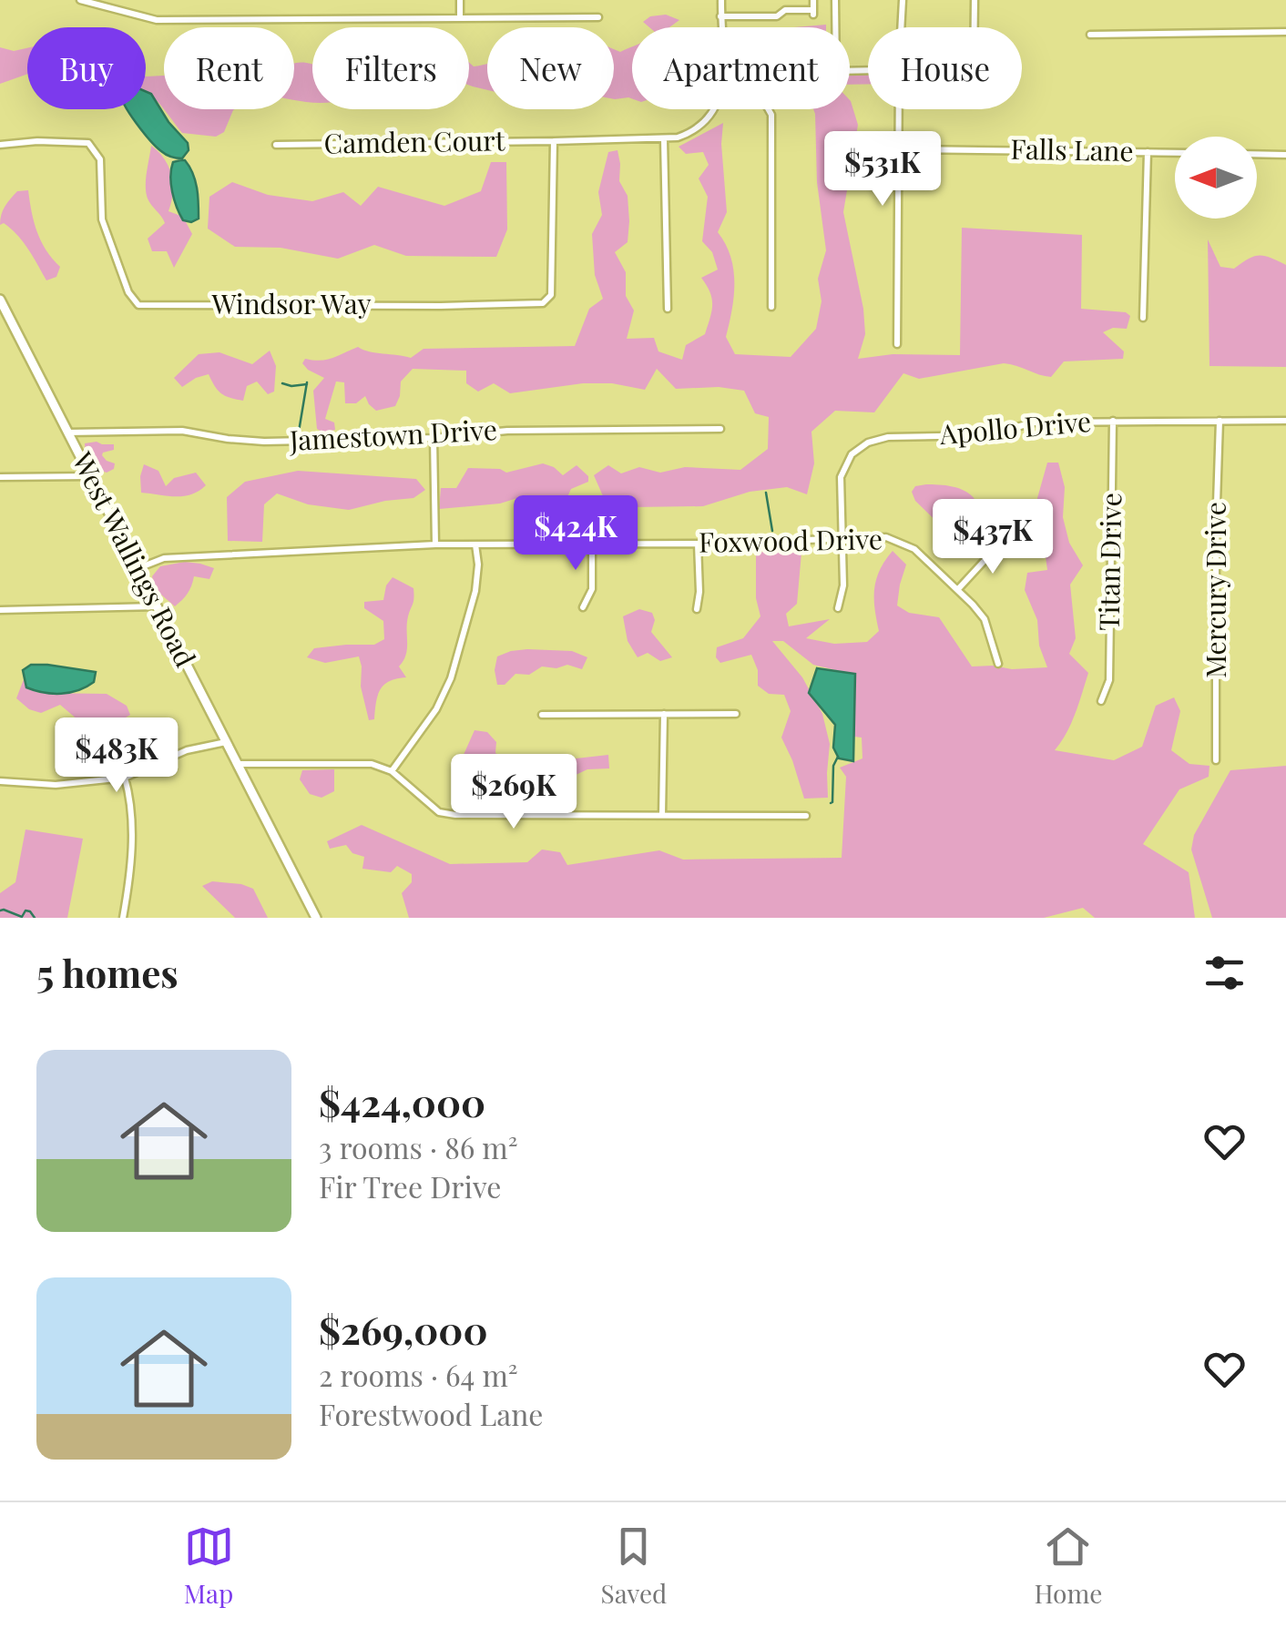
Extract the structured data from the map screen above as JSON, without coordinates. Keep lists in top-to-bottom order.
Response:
{
  "streets": {
    "street": [
      "Camden Court",
      "Falls Lane",
      "Windsor Way",
      "Apollo Drive",
      "Jamestown Drive",
      "Foxwood Drive",
      "West Wallings Road",
      "Titan Drive",
      "Mercury Drive"
    ]
  },
  "crossings": [
    ["Camden Court", "Windsor Way"],
    ["Apollo Drive", "Foxwood Drive"],
    ["Apollo Drive", "Titan Drive"],
    ["Apollo Drive", "Mercury Drive"],
    ["Jamestown Drive", "West Wallings Road"],
    ["Foxwood Drive", "West Wallings Road"]
  ],
  "north": "left",
  "page": {
    "chip": [
      "Buy",
      "Rent",
      "Filters",
      "New",
      "Apartment",
      "House"
    ],
    "price": [
      "$531K",
      "$424K",
      "$437K",
      "$483K",
      "$269K"
    ],
    "heading": "5 homes",
    "list": [
      {
        "name": "$424,000",
        "note": "3 rooms · 86 m² · Fir Tree Drive"
      },
      {
        "name": "$269,000",
        "note": "2 rooms · 64 m² · Forestwood Lane"
      }
    ],
    "tabs": ["Map", "Saved", "Home"]
  }
}
